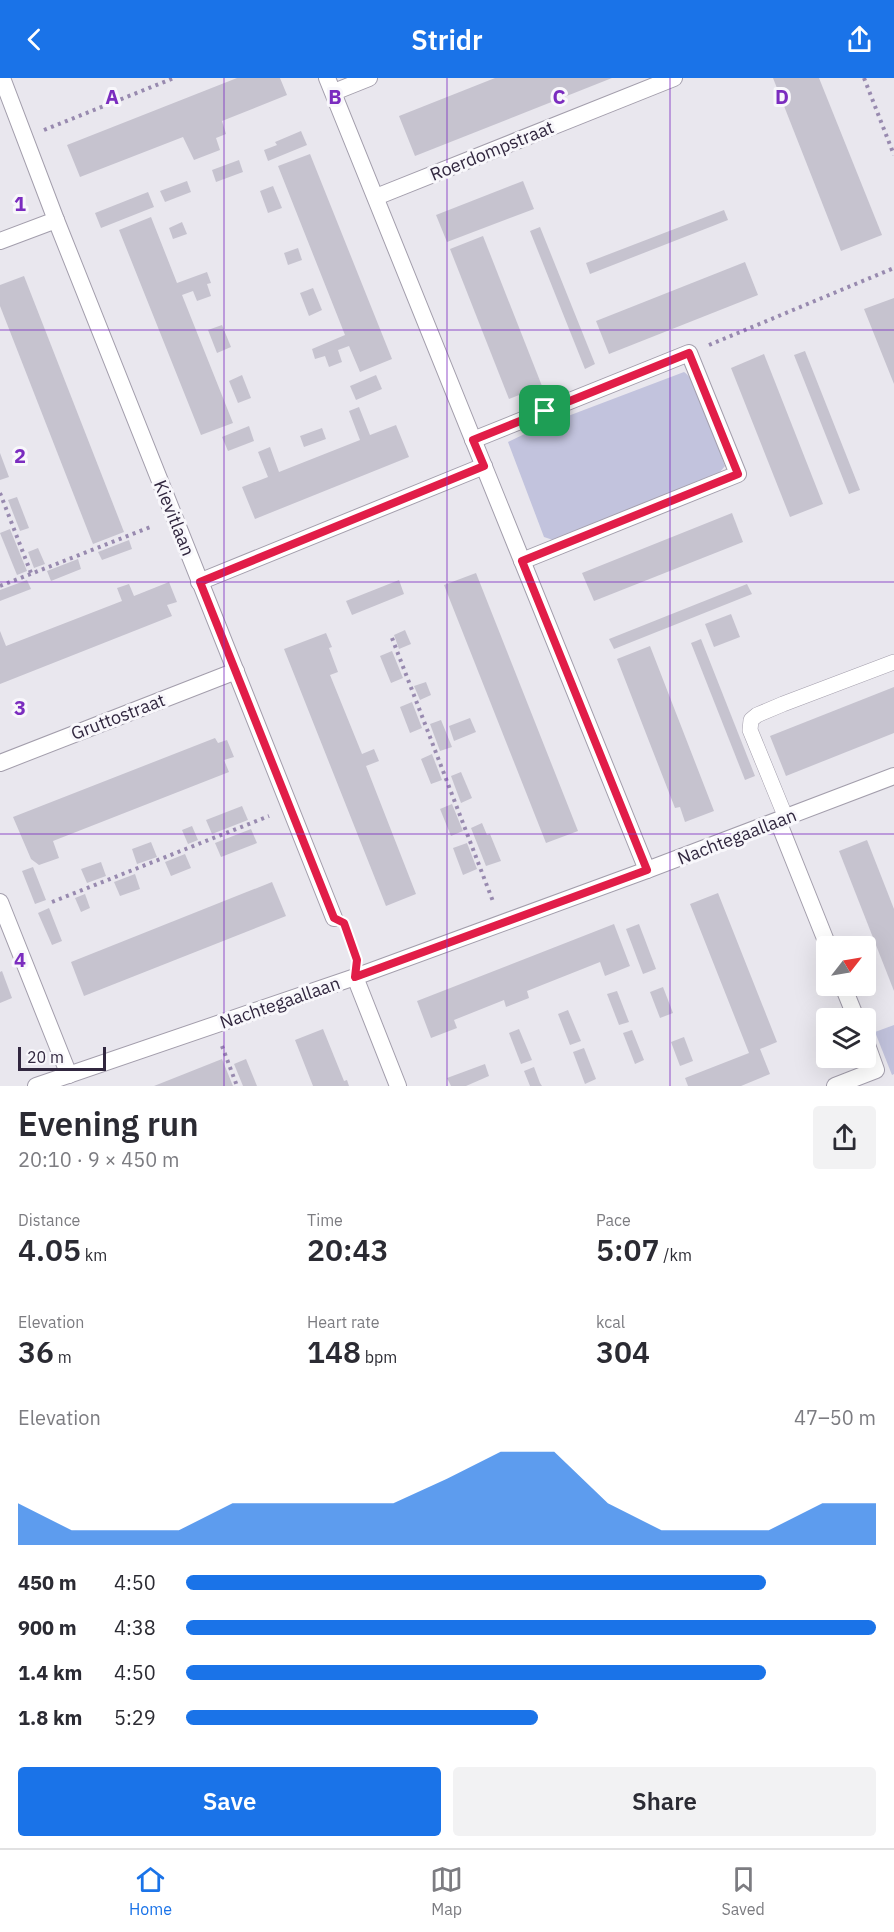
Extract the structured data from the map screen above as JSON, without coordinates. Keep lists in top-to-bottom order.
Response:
{
  "streets": {
    "street": [
      "Roerdompstraat",
      "Kievitlaan",
      "Gruttostraat",
      "Nachtegaallaan"
    ]
  },
  "crossings": [
    ["Kievitlaan", "Gruttostraat"]
  ],
  "scale_bar": "20 m",
  "north": "top right",
  "page": {
    "header": "Stridr",
    "scale": "20 m",
    "heading": ["Evening run", "20:10 · 9 × 450 m"],
    "stats": [
      ["Distance", "4.05 km"],
      ["Time", "20:43"],
      ["Pace", "5:07 /km"],
      ["Elevation", "36 m"],
      ["Heart rate", "148 bpm"],
      ["kcal", "304"]
    ],
    "chart": ["Elevation", "47–50 m"],
    "list": [
      {
        "name": "450 m",
        "note": "4:50"
      },
      {
        "name": "900 m",
        "note": "4:38"
      },
      {
        "name": "1.4 km",
        "note": "4:50"
      },
      {
        "name": "1.8 km",
        "note": "5:29"
      }
    ],
    "buttons": ["Save", "Share"],
    "tabs": ["Home", "Map", "Saved"]
  },
  "grid": {
    "columns": [
      "A",
      "B",
      "C",
      "D"
    ],
    "rows": [
      "1",
      "2",
      "3",
      "4"
    ]
  }
}
